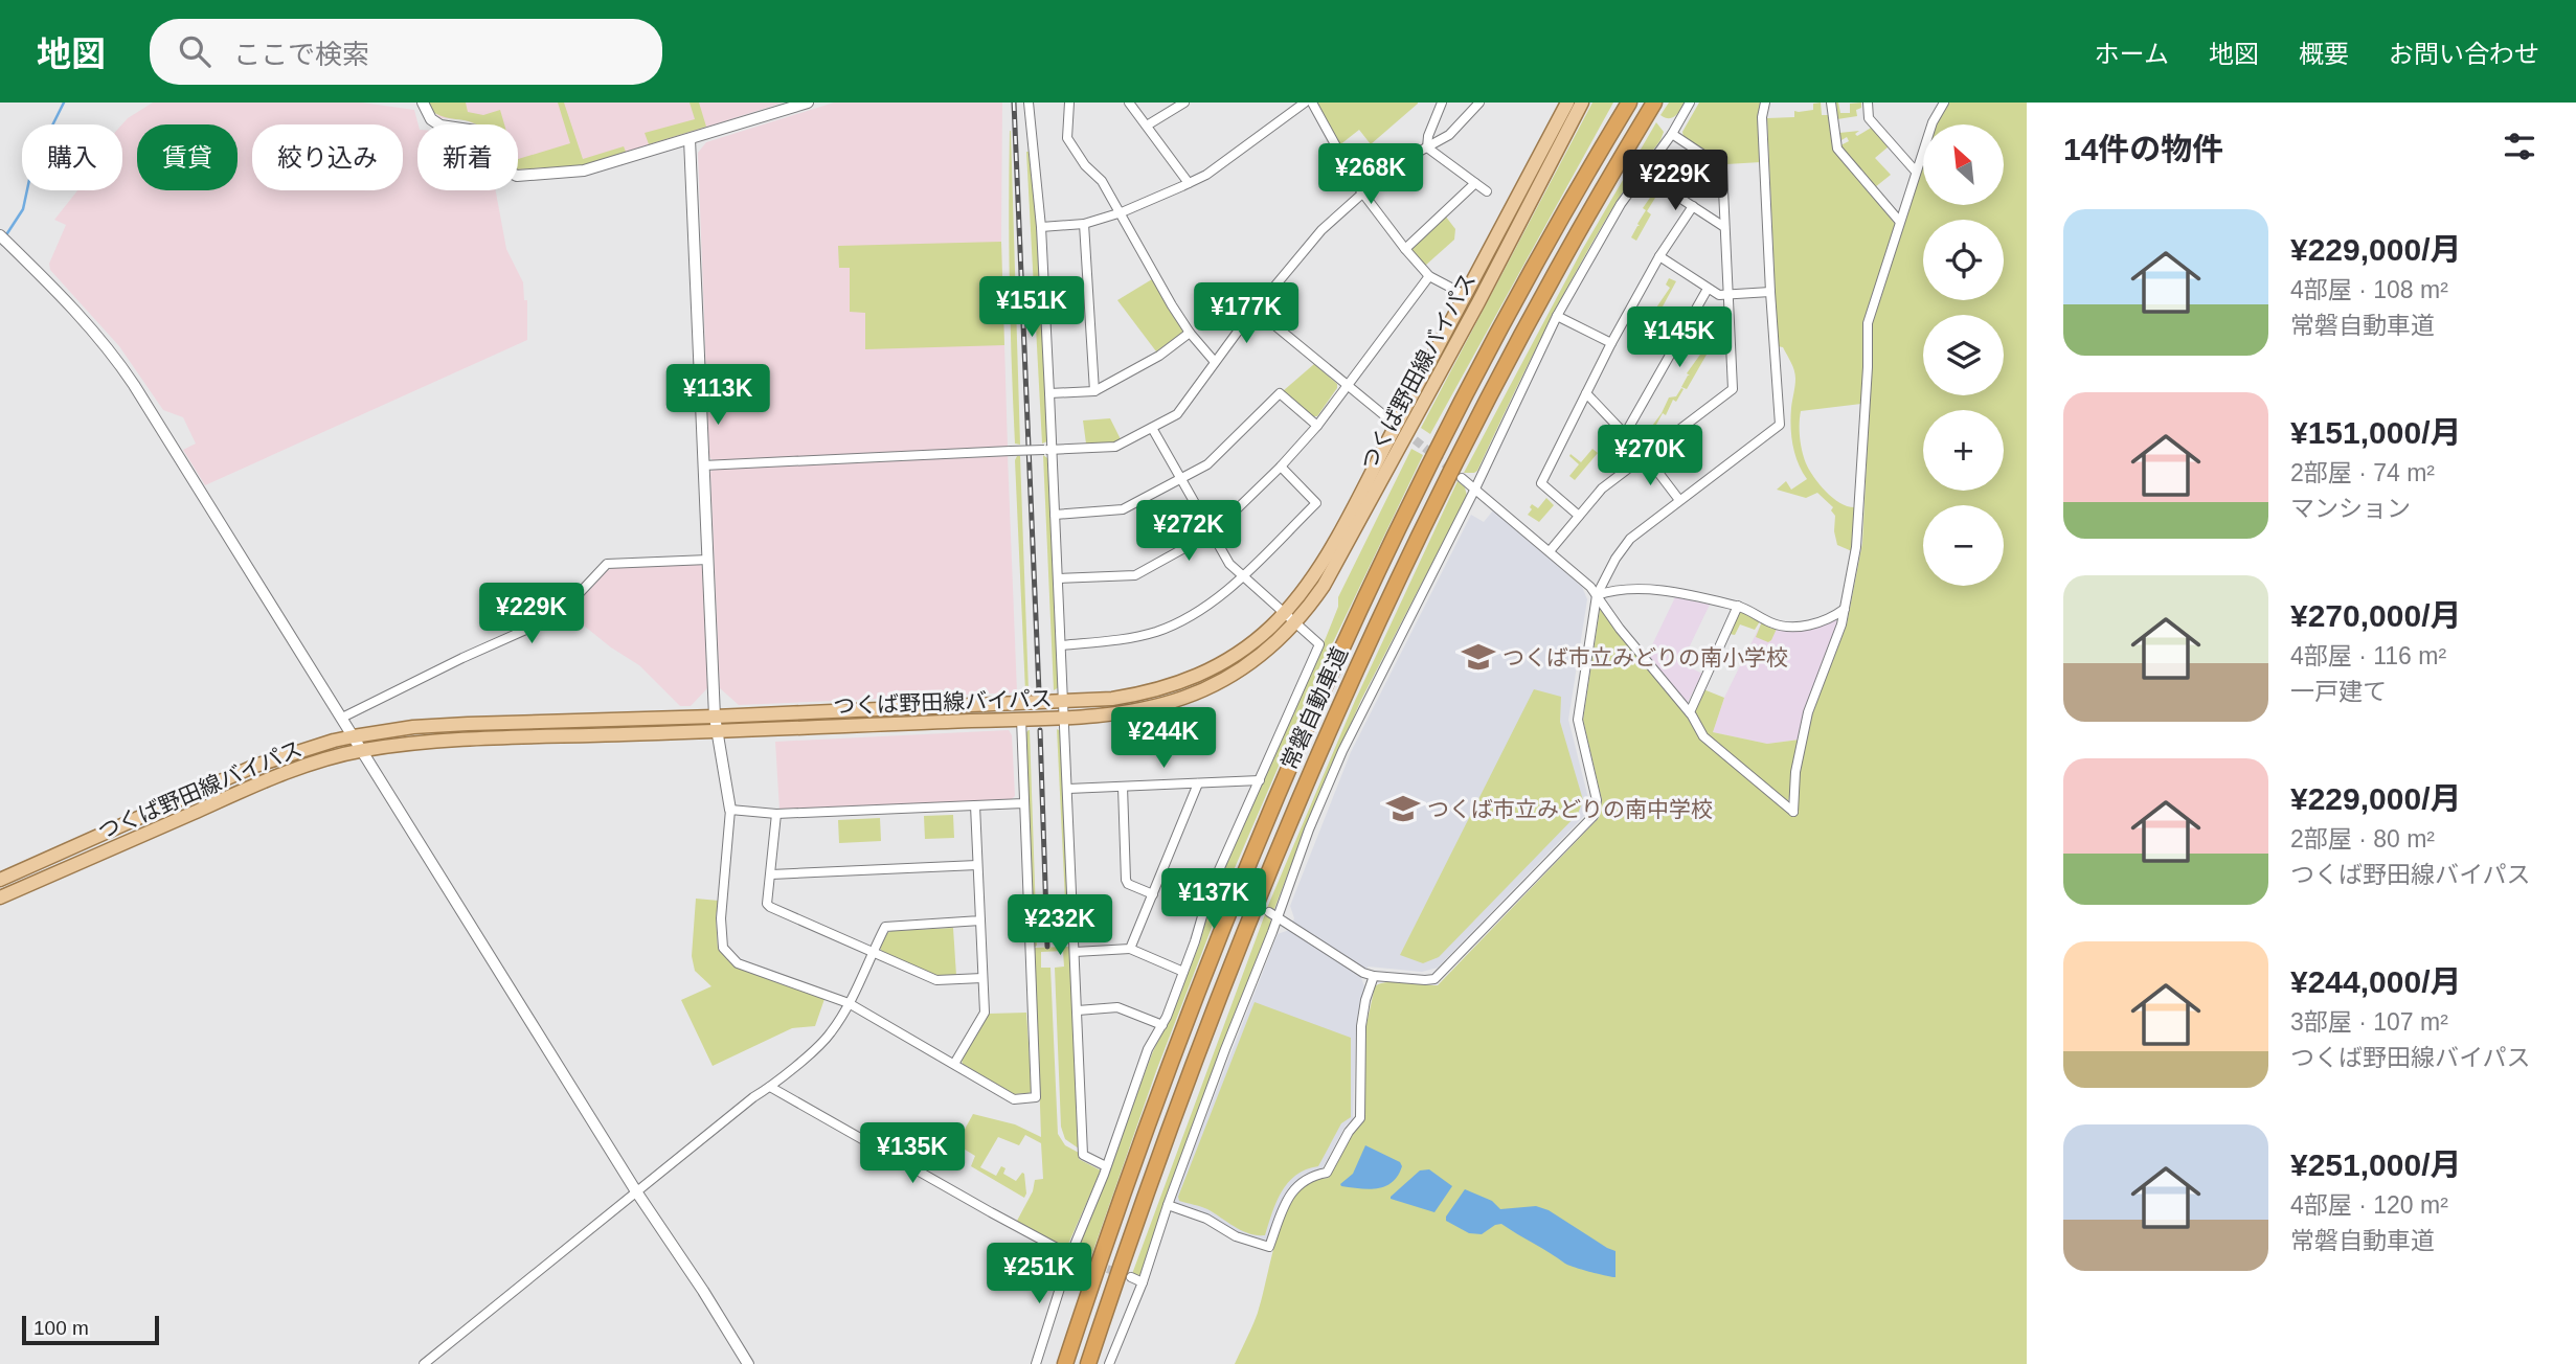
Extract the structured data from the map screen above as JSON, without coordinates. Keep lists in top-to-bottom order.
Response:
{
  "streets": {
    "highway": ["常磐自動車道"],
    "main road": ["つくば野田線バイパス"]
  },
  "places": {
    "school or university": ["つくば市立みどりの南小学校", "つくば市立みどりの南中学校"]
  },
  "scale_bar": "100 m",
  "north": "top left",
  "page": {
    "header": "地図",
    "search": "ここで検索",
    "nav": [
      "ホーム",
      "地図",
      "概要",
      "お問い合わせ"
    ],
    "heading": "14件の物件",
    "map_buttons": ["+", "−"],
    "chip": [
      "購入",
      "賃貸",
      "絞り込み",
      "新着"
    ],
    "price": [
      "¥268K",
      "¥229K",
      "¥151K",
      "¥177K",
      "¥145K",
      "¥113K",
      "¥270K",
      "¥272K",
      "¥229K",
      "¥244K",
      "¥137K",
      "¥232K",
      "¥135K",
      "¥251K"
    ],
    "list": [
      {
        "name": "¥229,000/月",
        "note": "4部屋 · 108 m² · 常磐自動車道"
      },
      {
        "name": "¥151,000/月",
        "note": "2部屋 · 74 m² · マンション"
      },
      {
        "name": "¥270,000/月",
        "note": "4部屋 · 116 m² · 一戸建て"
      },
      {
        "name": "¥229,000/月",
        "note": "2部屋 · 80 m² · つくば野田線バイパス"
      },
      {
        "name": "¥244,000/月",
        "note": "3部屋 · 107 m² · つくば野田線バイパス"
      },
      {
        "name": "¥251,000/月",
        "note": "4部屋 · 120 m² · 常磐自動車道"
      }
    ],
    "scale": "100 m"
  }
}
